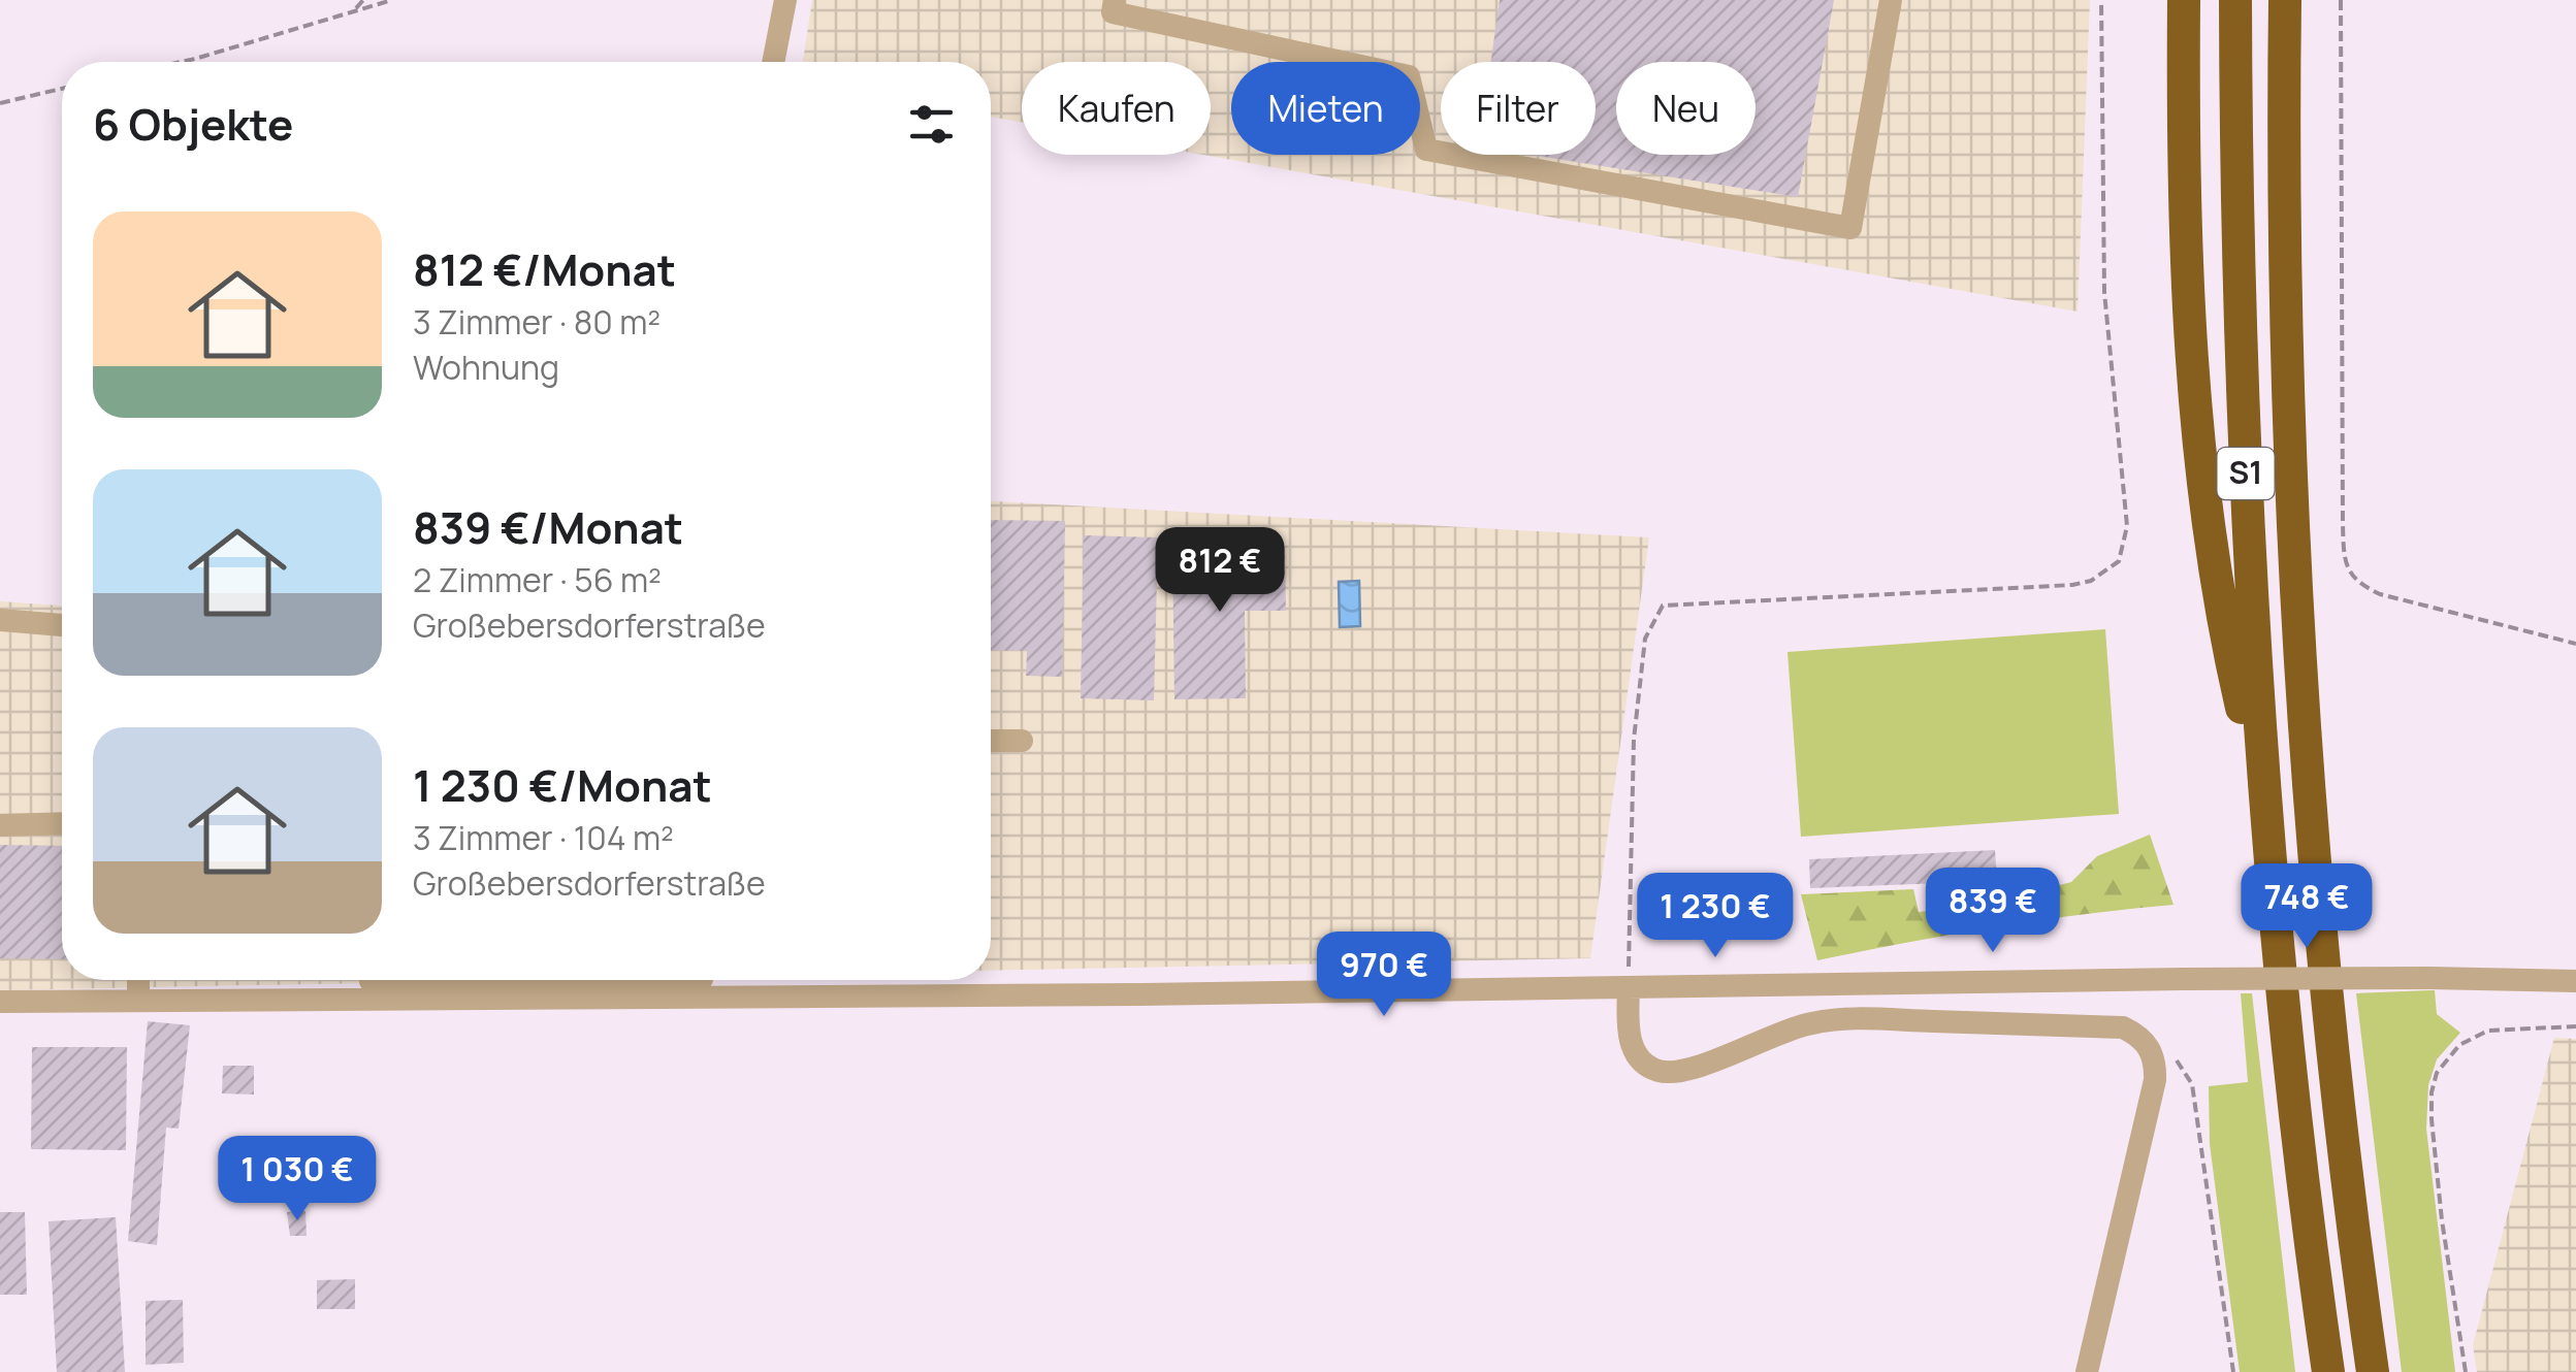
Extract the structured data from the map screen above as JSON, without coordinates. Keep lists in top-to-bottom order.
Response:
{
  "streets": {
    "highway": ["S1"]
  },
  "page": {
    "chip": [
      "Kaufen",
      "Mieten",
      "Filter",
      "Neu"
    ],
    "heading": "6 Objekte",
    "list": [
      {
        "name": "812 €/Monat",
        "note": "3 Zimmer · 80 m² · Wohnung"
      },
      {
        "name": "839 €/Monat",
        "note": "2 Zimmer · 56 m² · Großebersdorferstraße"
      },
      {
        "name": "1 230 €/Monat",
        "note": "3 Zimmer · 104 m² · Großebersdorferstraße"
      }
    ],
    "price": [
      "812 €",
      "748 €",
      "839 €",
      "1 230 €",
      "970 €",
      "1 030 €"
    ]
  }
}
